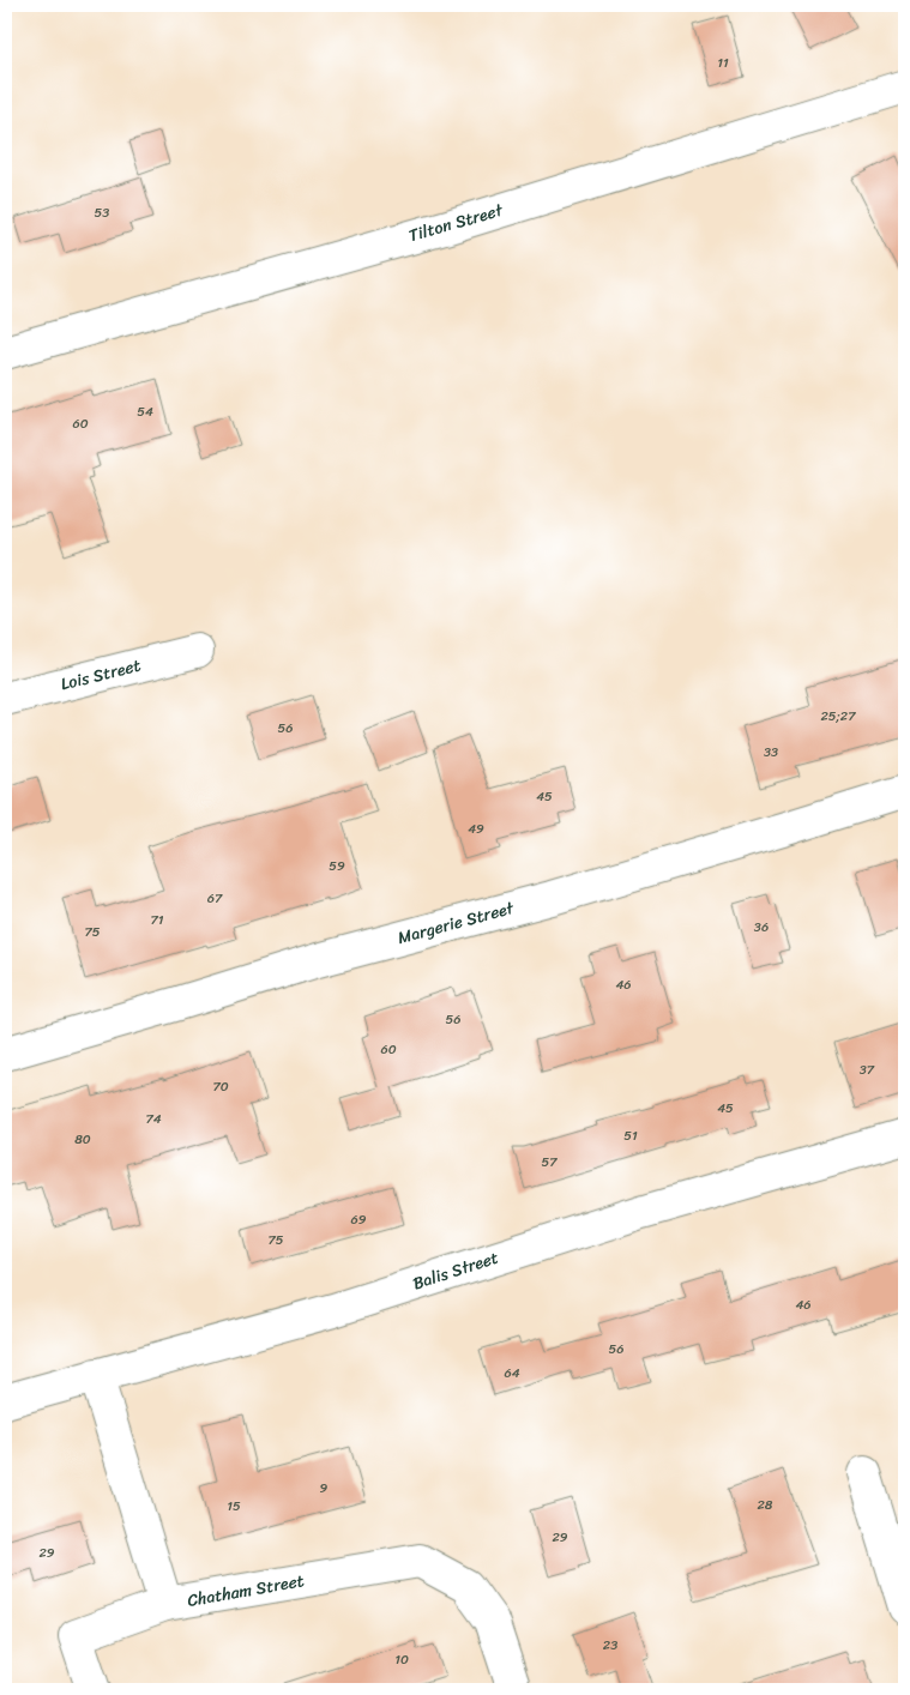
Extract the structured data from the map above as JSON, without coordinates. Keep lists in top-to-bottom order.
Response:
{
  "streets": {
    "street": [
      "Tilton Street",
      "Lois Street",
      "Margerie Street",
      "Balis Street",
      "Chatham Street"
    ]
  },
  "crossings": [
    ["Balis Street", "Chatham Street"]
  ],
  "house_numbers": [
    "11",
    "53",
    "54",
    "60",
    "25;27",
    "56",
    "33",
    "45",
    "49",
    "59",
    "67",
    "71",
    "36",
    "75",
    "46",
    "56",
    "60",
    "37",
    "70",
    "45",
    "74",
    "51",
    "80",
    "57",
    "69",
    "75",
    "46",
    "56",
    "64",
    "9",
    "28",
    "15",
    "29",
    "29",
    "23",
    "10"
  ]
}
